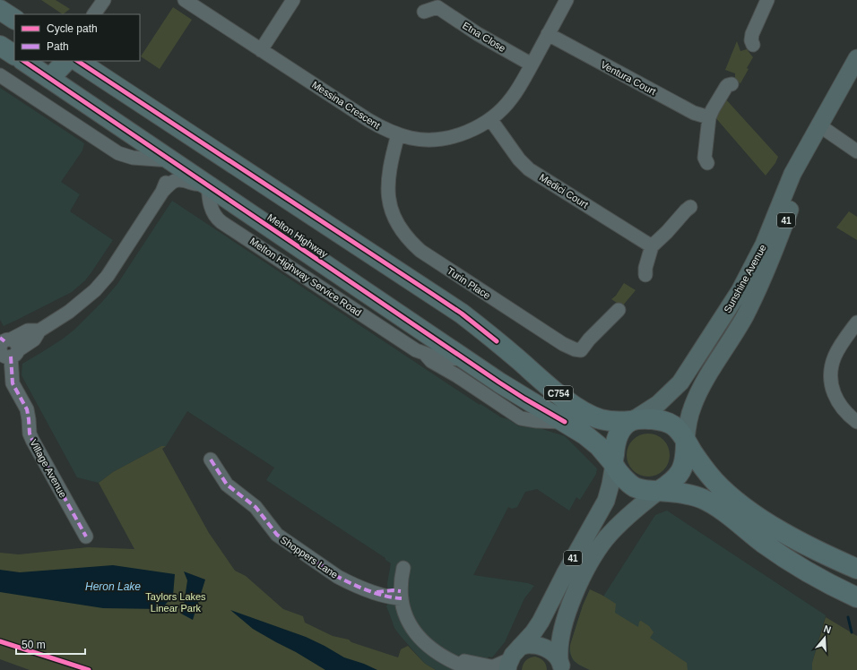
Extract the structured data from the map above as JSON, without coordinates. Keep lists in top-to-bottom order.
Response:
{
  "streets": {
    "highway": ["41", "Melton Highway", "C754"],
    "main road": ["Sunshine Avenue"],
    "street": [
      "Etna Close",
      "Ventura Court",
      "Messina Crescent",
      "Medici Court",
      "Melton Highway Service Road",
      "Turin Place",
      "Village Avenue",
      "Shoppers Lane"
    ]
  },
  "crossings": [
    ["Etna Close", "Messina Crescent"],
    ["Ventura Court", "Messina Crescent"],
    ["Messina Crescent", "Medici Court"],
    ["Messina Crescent", "Turin Place"],
    ["41", "Melton Highway"],
    ["41", "Sunshine Avenue"],
    ["41", "C754"],
    ["Melton Highway", "Melton Highway Service Road"],
    ["Melton Highway", "Sunshine Avenue"],
    ["Melton Highway", "C754"],
    ["Melton Highway", "Village Avenue"],
    ["Melton Highway Service Road", "Village Avenue"],
    ["Sunshine Avenue", "C754"]
  ],
  "water": ["Heron Lake"],
  "parks": ["Taylors Lakes Linear Park"],
  "legend": ["Cycle path", "Path"],
  "scale_bar": "50 m",
  "north": "top"
}
